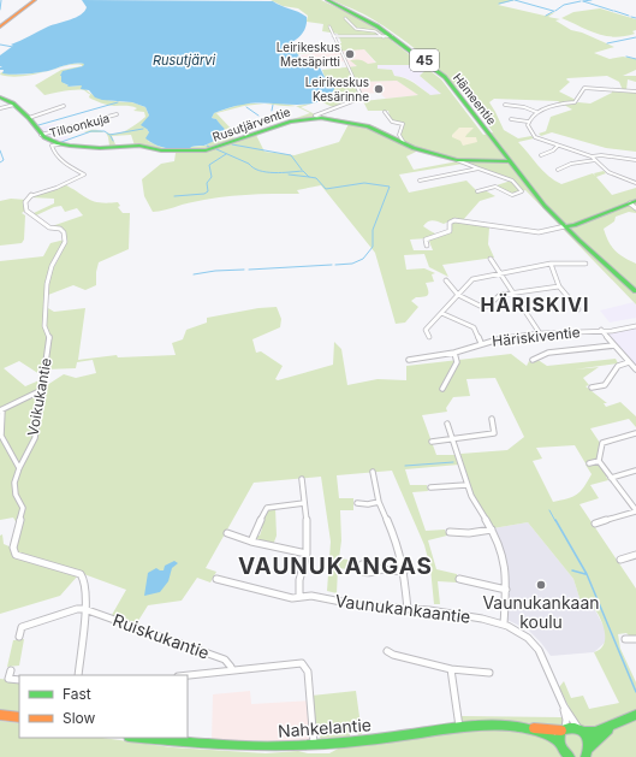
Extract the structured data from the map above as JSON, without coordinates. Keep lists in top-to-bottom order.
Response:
{
  "streets": {
    "main road": [
      "45",
      "Hämeentie",
      "Rusutjärventie",
      "Nahkelantie"
    ],
    "street": [
      "Tilloonkuja",
      "Häriskiventie",
      "Voikukantie",
      "Vaunukankaantie",
      "Ruiskukantie"
    ]
  },
  "crossings": [
    ["Hämeentie", "Rusutjärventie"],
    ["Rusutjärventie", "Tilloonkuja"],
    ["Rusutjärventie", "Voikukantie"],
    ["Voikukantie", "Ruiskukantie"],
    ["Vaunukankaantie", "Nahkelantie"]
  ],
  "districts": ["HÄRISKIVI", "VAUNUKANGAS"],
  "water": ["Rusutjärvi"],
  "places": ["Leirikeskus Metsäpirtti", "Leirikeskus Kesärinne", "Vaunukankaan koulu"],
  "legend": ["Fast", "Slow"]
}
